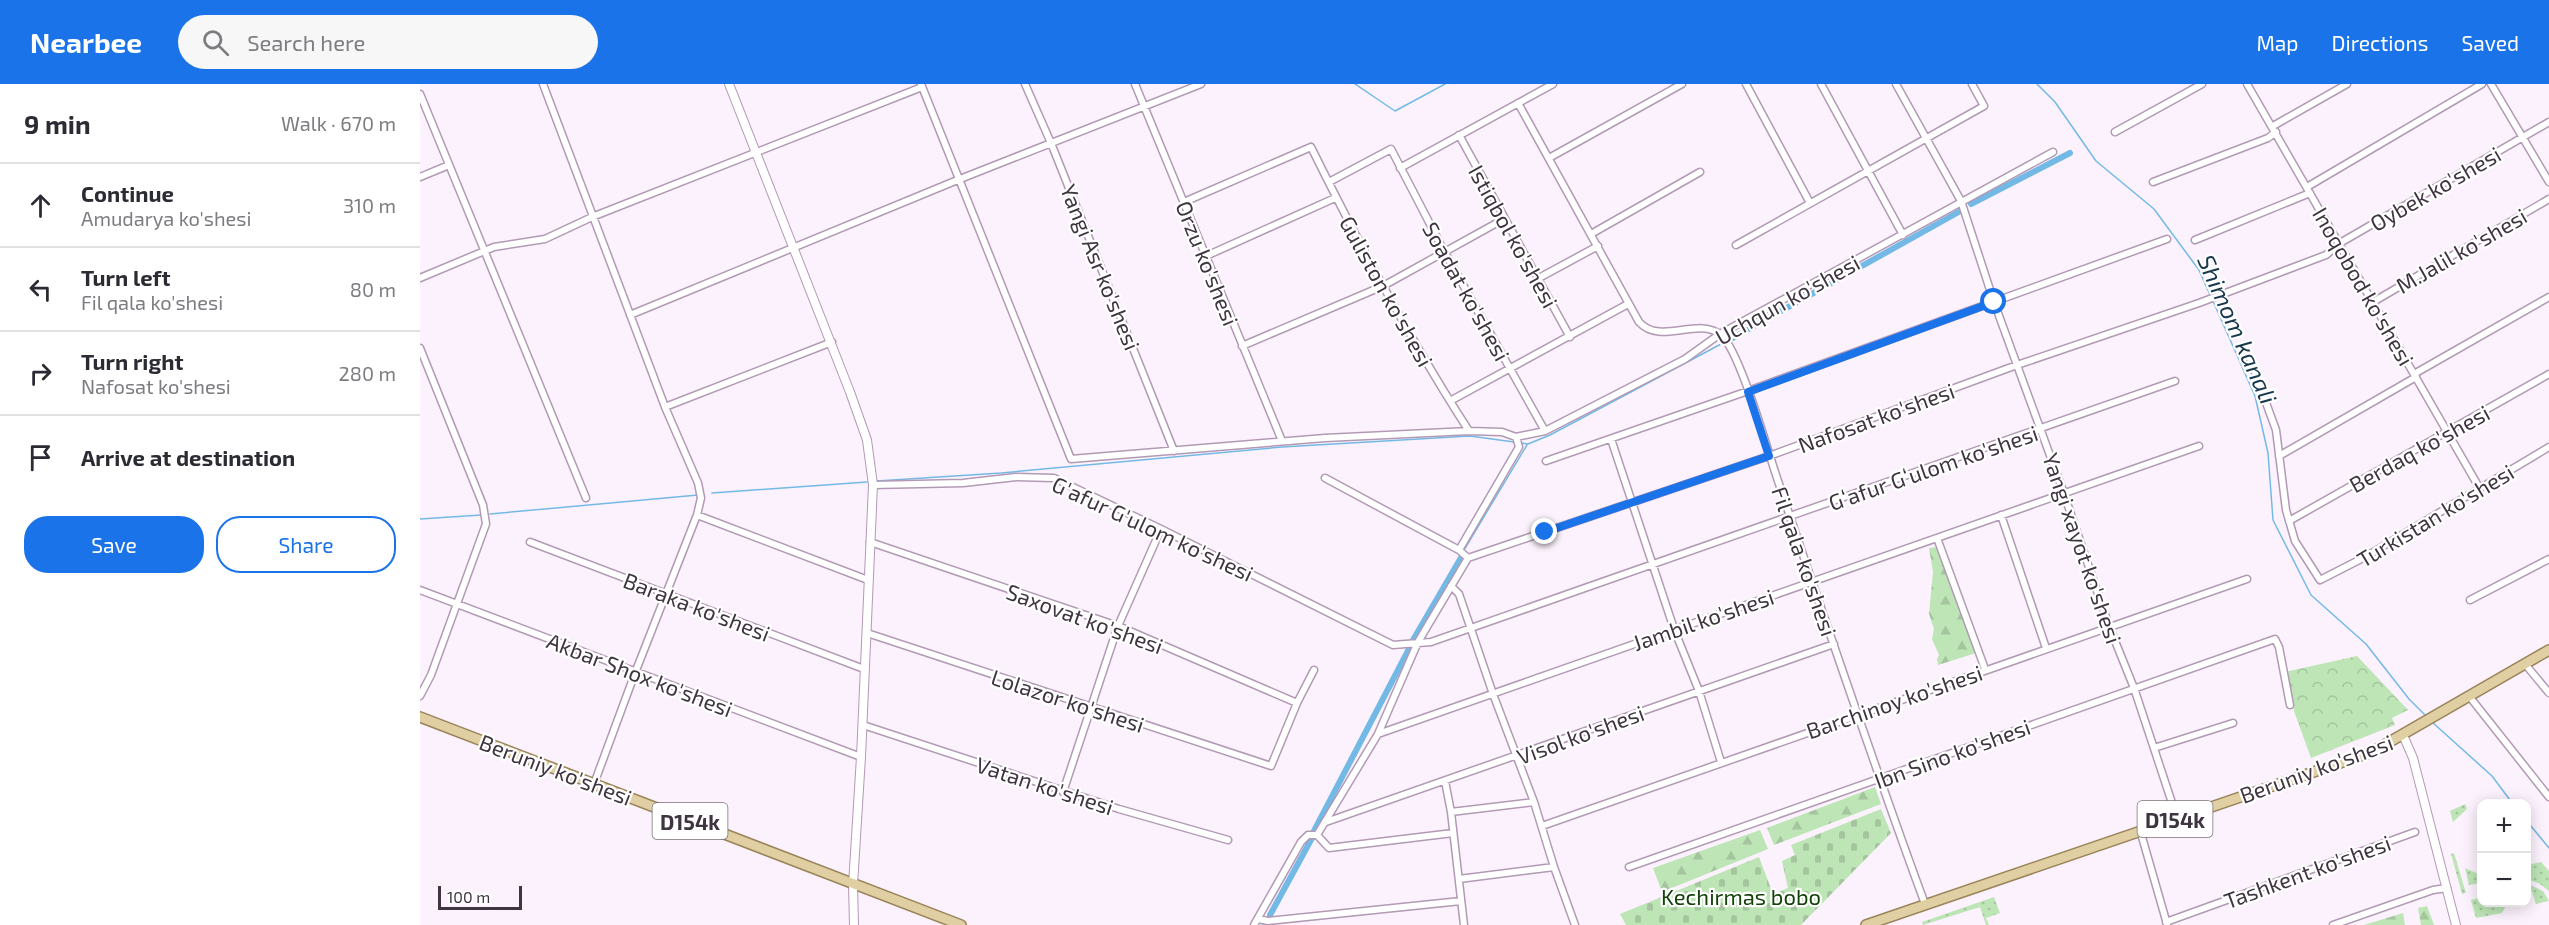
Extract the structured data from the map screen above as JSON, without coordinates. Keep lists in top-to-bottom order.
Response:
{
  "streets": {
    "main road": ["Beruniy ko'shesi", "D154k"],
    "street": [
      "Oybek ko'shesi",
      "Istiqbol ko'shesi",
      "M.Jalil ko'shesi",
      "Orzu ko'shesi",
      "Yangi Asr ko'shesi",
      "Inoqobod ko'shesi",
      "Guliston ko'shesi",
      "Soadat ko'shesi",
      "Uchqun ko'shesi",
      "Nafosat ko'shesi",
      "Berdaq ko'shesi",
      "Gʻafur Gʻulom ko'shesi",
      "Turkistan ko'shesi",
      "G'afur G'ulom ko'shesi",
      "Yangi xayot ko'shesi",
      "Fil qala ko'shesi",
      "Baraka ko'shesi",
      "Saxovat ko'shesi",
      "Jambil ko'shesi",
      "Akbar Shox ko'shesi",
      "Lolazor ko'shesi",
      "Barchinoy ko'shesi",
      "Visol ko'shesi",
      "Ibn Sino ko'shesi",
      "Vatan ko'shesi",
      "Tashkent ko'shesi"
    ]
  },
  "crossings": [
    ["Oybek ko'shesi", "Inoqobod ko'shesi"],
    ["Oybek ko'shesi", "Nafosat ko'shesi"],
    ["M.Jalil ko'shesi", "Inoqobod ko'shesi"],
    ["Orzu ko'shesi", "Guliston ko'shesi"],
    ["Inoqobod ko'shesi", "Berdaq ko'shesi"],
    ["Inoqobod ko'shesi", "Turkistan ko'shesi"],
    ["Guliston ko'shesi", "Soadat ko'shesi"],
    ["Soadat ko'shesi", "Uchqun ko'shesi"],
    ["Uchqun ko'shesi", "Yangi xayot ko'shesi"],
    ["Uchqun ko'shesi", "Fil qala ko'shesi"],
    ["Nafosat ko'shesi", "Yangi xayot ko'shesi"],
    ["Nafosat ko'shesi", "Fil qala ko'shesi"],
    ["Berdaq ko'shesi", "Turkistan ko'shesi"],
    ["Gʻafur Gʻulom ko'shesi", "G'afur G'ulom ko'shesi"],
    ["Gʻafur Gʻulom ko'shesi", "Yangi xayot ko'shesi"],
    ["Gʻafur Gʻulom ko'shesi", "Fil qala ko'shesi"],
    ["Yangi xayot ko'shesi", "Jambil ko'shesi"],
    ["Yangi xayot ko'shesi", "Barchinoy ko'shesi"],
    ["Yangi xayot ko'shesi", "Ibn Sino ko'shesi"],
    ["Yangi xayot ko'shesi", "Beruniy ko'shesi"],
    ["Fil qala ko'shesi", "Jambil ko'shesi"],
    ["Fil qala ko'shesi", "Barchinoy ko'shesi"],
    ["Fil qala ko'shesi", "Visol ko'shesi"],
    ["Fil qala ko'shesi", "Ibn Sino ko'shesi"],
    ["Fil qala ko'shesi", "Beruniy ko'shesi"],
    ["Saxovat ko'shesi", "Lolazor ko'shesi"]
  ],
  "water": ["Shimom kanali"],
  "parks": ["Kechirmas bobo"],
  "scale_bar": "100 m",
  "page": {
    "header": "Nearbee",
    "search": "Search here",
    "nav": ["Map", "Directions", "Saved"],
    "heading": ["9 min", "Walk · 670 m"],
    "list": [
      ["Continue", "Amudarya ko'shesi", "310 m"],
      ["Turn left", "Fil qala ko'shesi", "80 m"],
      ["Turn right", "Nafosat ko'shesi", "280 m"],
      "Arrive at destination"
    ],
    "buttons": ["Save", "Share"],
    "map_buttons": ["+", "−"],
    "scale": "100 m"
  }
}
